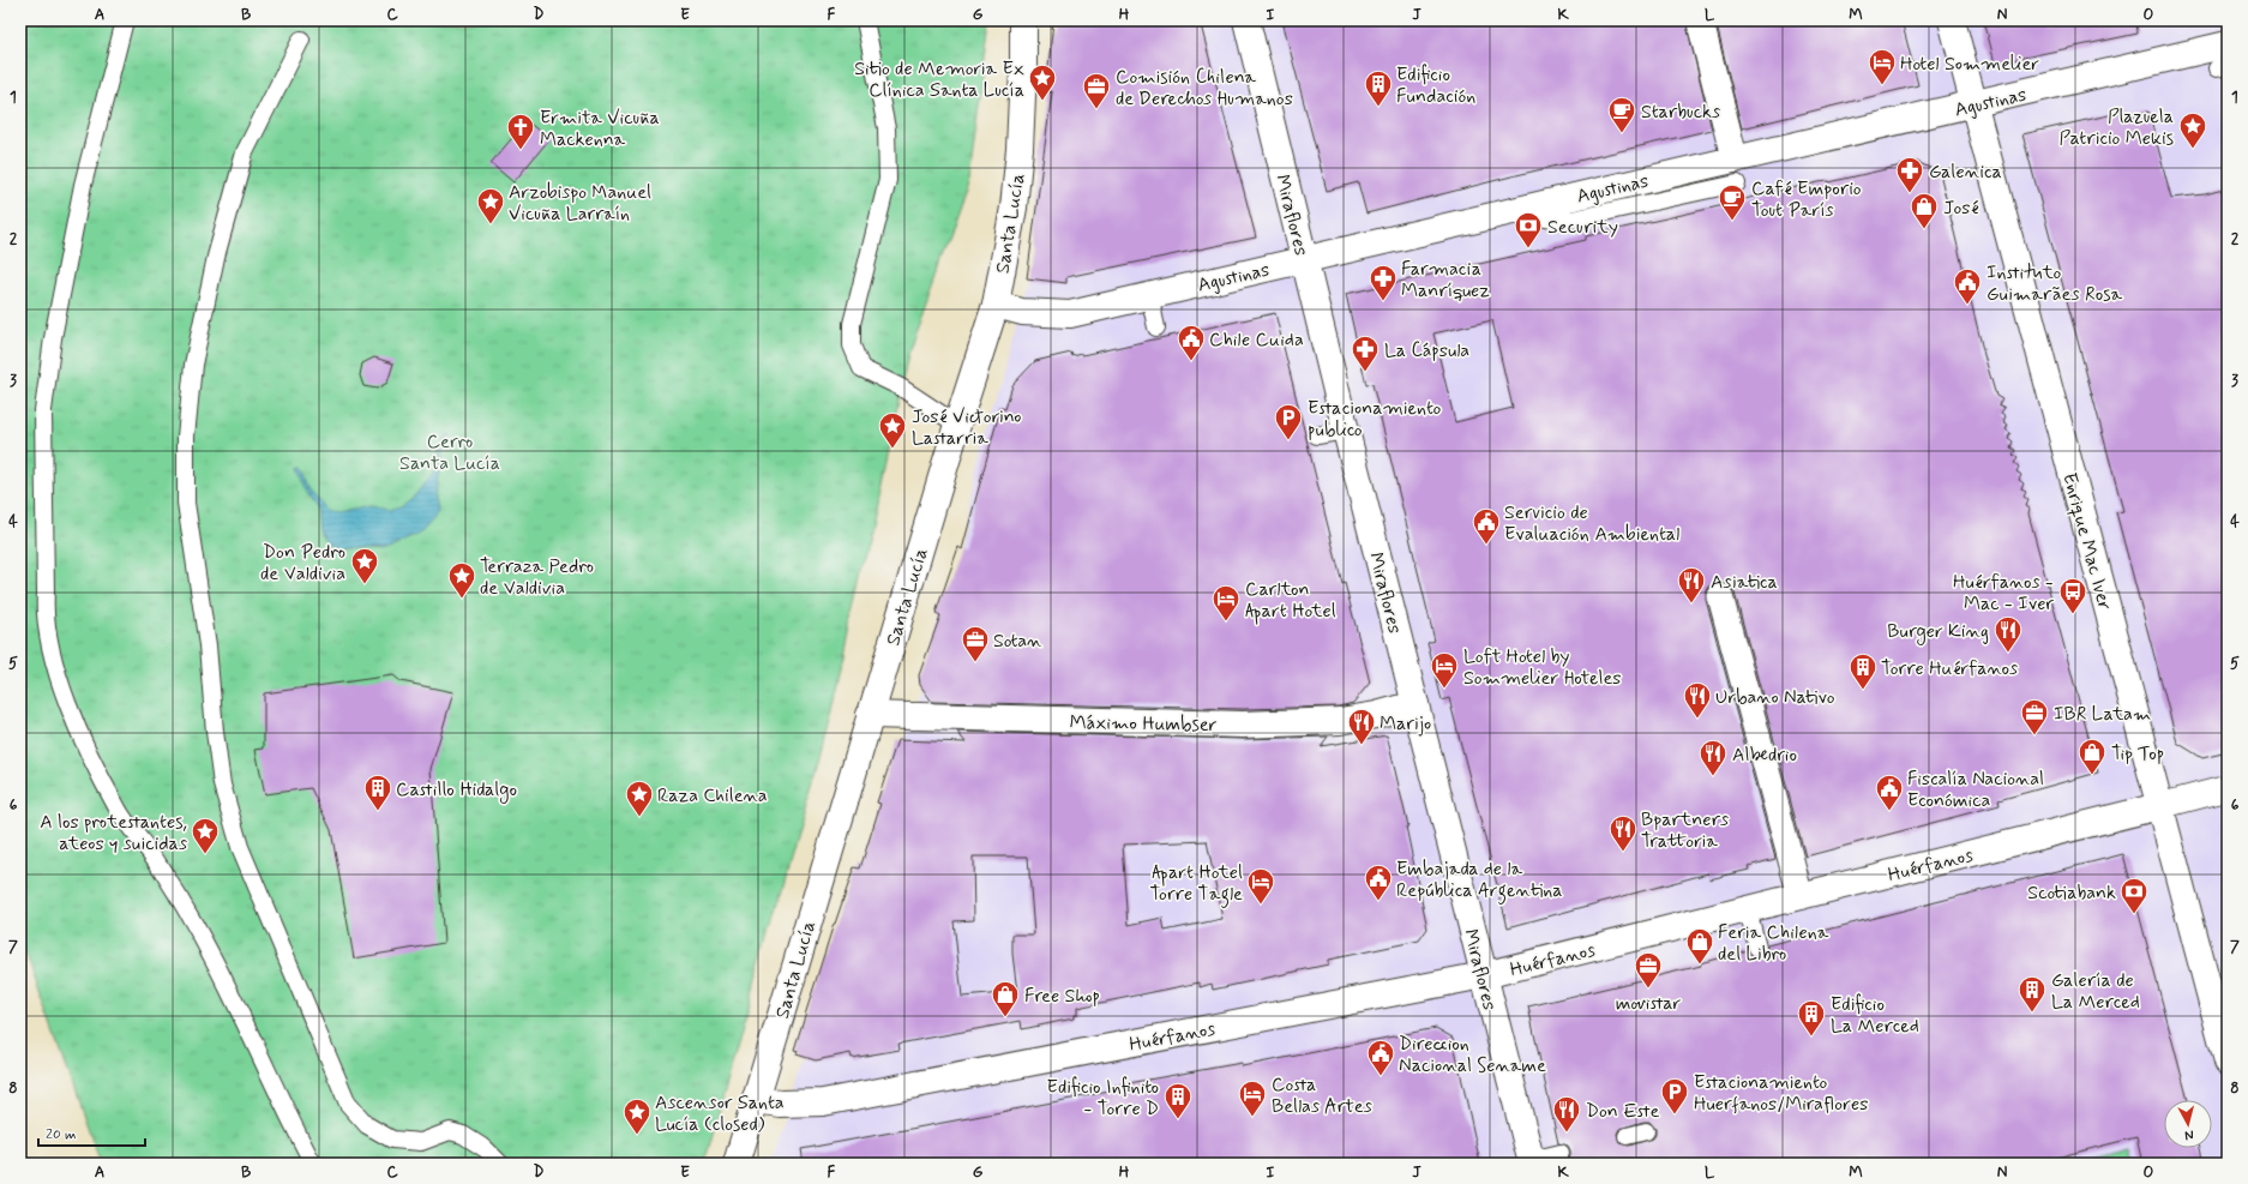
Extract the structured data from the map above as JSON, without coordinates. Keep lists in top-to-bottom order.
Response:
{
  "streets": {
    "street": [
      "Agustinas",
      "Miraflores",
      "Santa Lucía",
      "Enrique Mac Iver",
      "Máximo Humbser",
      "Huérfanos"
    ]
  },
  "crossings": [
    ["Agustinas", "Miraflores"],
    ["Agustinas", "Santa Lucía"],
    ["Agustinas", "Enrique Mac Iver"],
    ["Miraflores", "Máximo Humbser"],
    ["Miraflores", "Huérfanos"],
    ["Santa Lucía", "Máximo Humbser"],
    ["Santa Lucía", "Huérfanos"],
    ["Enrique Mac Iver", "Huérfanos"]
  ],
  "parks": ["Cerro Santa Lucía"],
  "places": {
    "hotel": [
      "Hotel Sommelier",
      "Carlton Apart Hotel",
      "Loft Hotel by Sommelier Hoteles",
      "Apart Hotel Torre Tagle",
      "Costa Bellas Artes"
    ],
    "place": [
      "Sitio de Memoria Ex Clínica Santa Lucía",
      "Plazuela Patricio Mekis",
      "Arzobispo Manuel Vicuña Larraín",
      "José Victorino Lastarria",
      "Don Pedro de Valdivia",
      "Terraza Pedro de Valdivia",
      "Raza Chilena",
      "A los protestantes, ateos y suicidas",
      "Ascensor Santa Lucía (closed)"
    ],
    "building": [
      "Edificio Fundación",
      "Torre Huérfanos",
      "Castillo Hidalgo",
      "Galería de La Merced",
      "Edificio La Merced",
      "Edificio Infinito - Torre D"
    ],
    "office": [
      "Comisión Chilena de Derechos Humanos",
      "Sotan",
      "IBR Latam",
      "movistar"
    ],
    "cafe": ["Starbucks", "Café Emporio Tout París"],
    "church": ["Ermita Vicuña Mackenna"],
    "pharmacy": ["Galenica", "Farmacia Manríquez", "La Cápsula"],
    "shop": [
      "José",
      "Tip Top",
      "Feria Chilena del Libro",
      "Free Shop"
    ],
    "bank": ["Security", "Scotiabank"],
    "public building": [
      "Instituto Guimarães Rosa",
      "Chile Cuida",
      "Servicio de Evaluación Ambiental",
      "Fiscalía Nacional Económica",
      "Embajada de la República Argentina",
      "Direccion Nacional Sename"
    ],
    "parking": ["Estacionamiento publico", "Estacionamiento Huerfanos/Miraflores"],
    "restaurant": [
      "Asiatica",
      "Burger King",
      "Urbano Nativo",
      "Marijo",
      "Albedrio",
      "Bpartners Trattoria",
      "Don Este"
    ],
    "bus stop": ["Huérfanos - Mac - Iver"]
  },
  "scale_bar": "20 m",
  "north": "bottom",
  "grid": {
    "columns": [
      "A",
      "B",
      "C",
      "D",
      "E",
      "F",
      "G",
      "H",
      "I",
      "J",
      "K",
      "L",
      "M",
      "N",
      "O"
    ],
    "rows": [
      "1",
      "2",
      "3",
      "4",
      "5",
      "6",
      "7",
      "8"
    ]
  }
}
